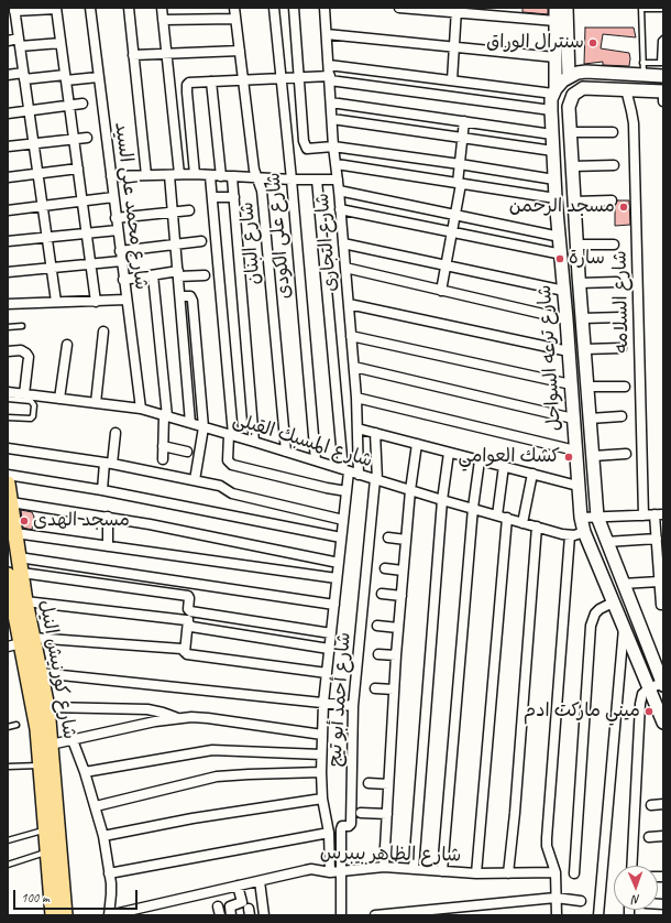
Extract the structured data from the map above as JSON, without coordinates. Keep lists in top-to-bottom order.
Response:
{
  "streets": {
    "main road": ["شارع ترعه السواحل", "شارع كورنيش النيل"],
    "street": [
      "شارع محمد على السيد",
      "شارع على الكودى",
      "شارع التجارى",
      "شارع البنان",
      "شارع السلامه",
      "شارع المسبك القبلى",
      "شارع أحمد أبو تيج",
      "شارع الظاهر بيبرس"
    ]
  },
  "crossings": [
    ["شارع محمد على السيد", "شارع المسبك القبلى"],
    ["شارع على الكودى", "شارع المسبك القبلى"],
    ["شارع التجارى", "شارع المسبك القبلى"],
    ["شارع البنان", "شارع المسبك القبلى"],
    ["شارع السلامه", "شارع ترعه السواحل"],
    ["شارع ترعه السواحل", "شارع المسبك القبلى"],
    ["شارع المسبك القبلى", "شارع أحمد أبو تيج"],
    ["شارع أحمد أبو تيج", "شارع الظاهر بيبرس"]
  ],
  "places": [
    "سنترال الوراق",
    "مسجد الرحمن",
    "سارة",
    "كشك العوامي",
    "مسجد الهدى",
    "ميني ماركت ادم"
  ],
  "scale_bar": "100 m",
  "north": "bottom"
}
